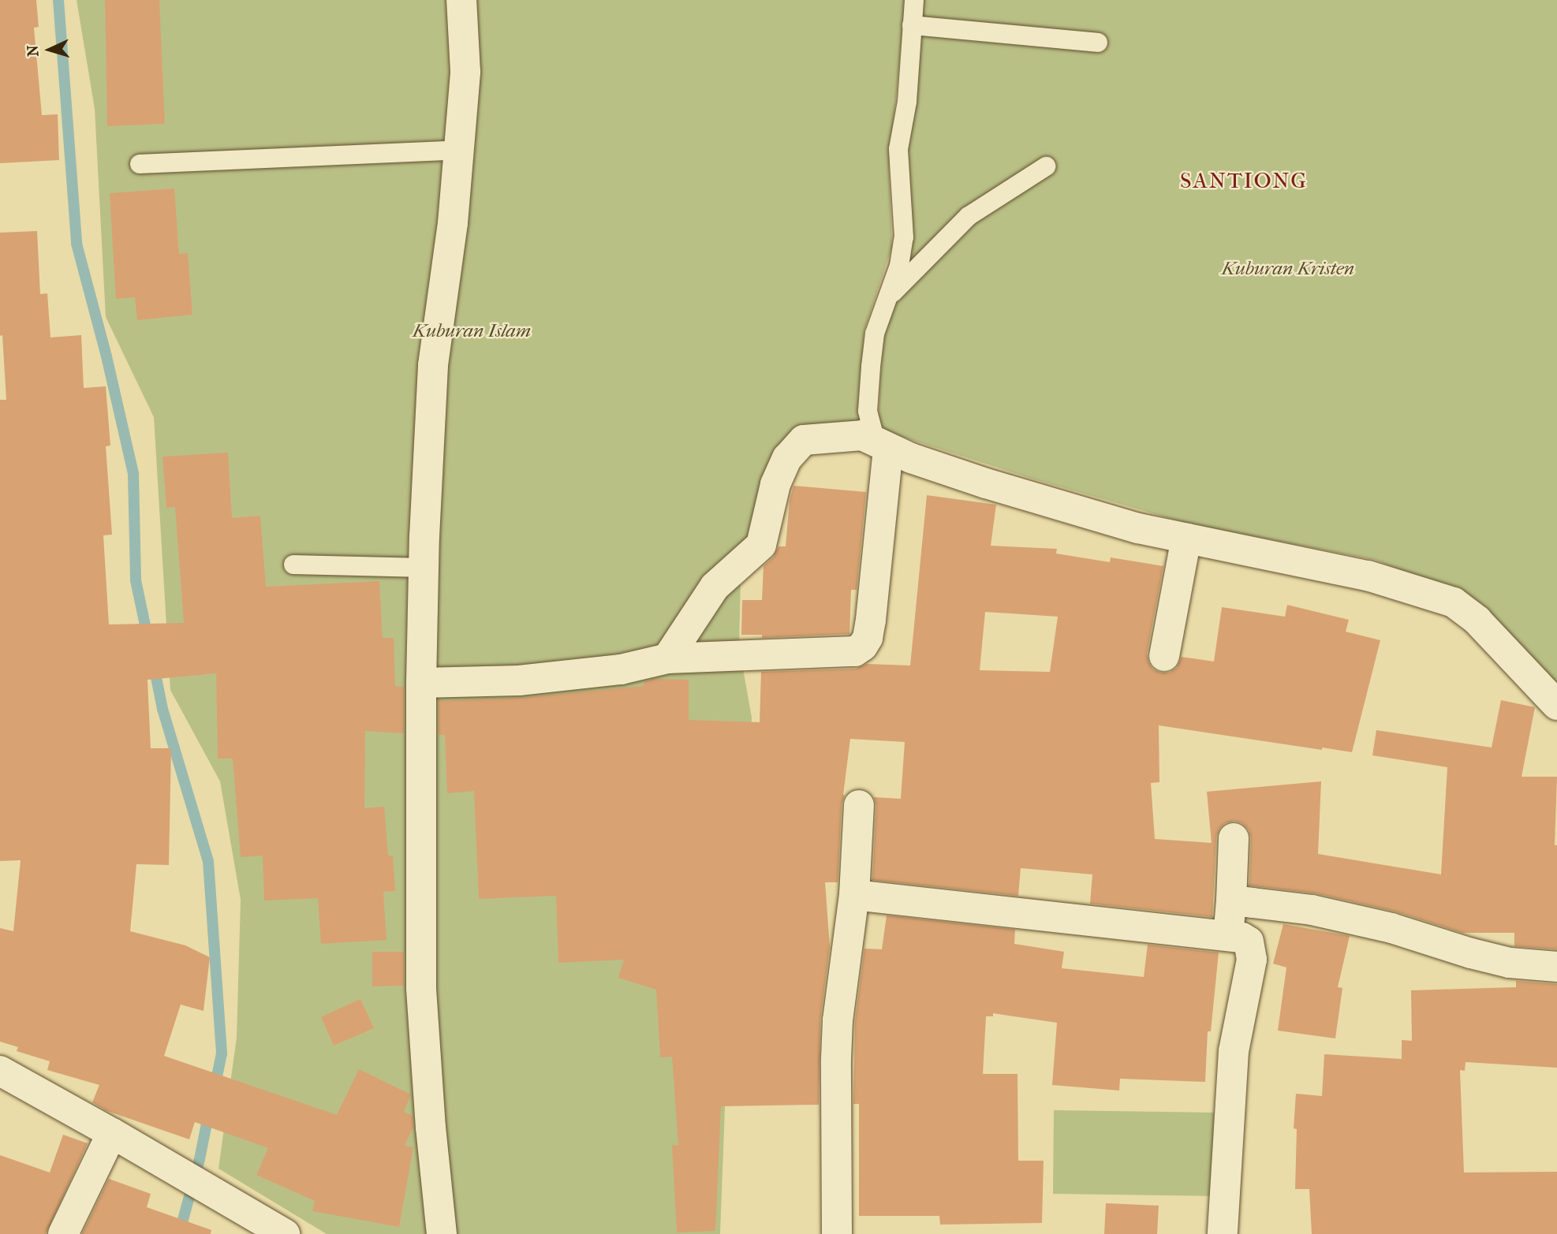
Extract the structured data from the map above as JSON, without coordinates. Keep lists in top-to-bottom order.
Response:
{
  "districts": ["SANTIONG"],
  "parks": ["Kuburan Kristen", "Kuburan Islam"],
  "north": "left"
}
